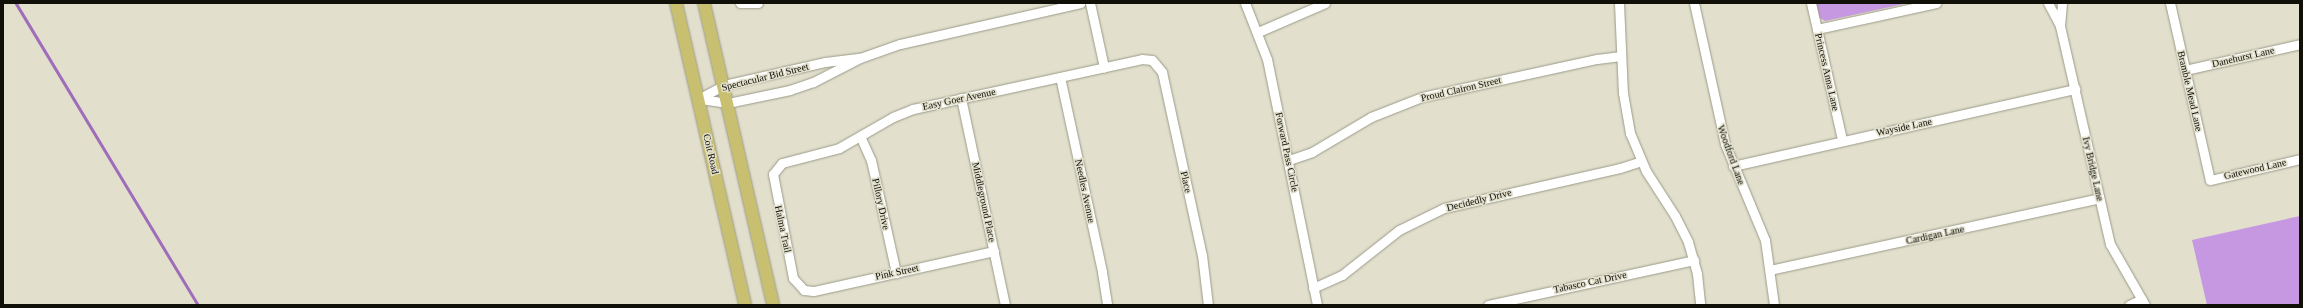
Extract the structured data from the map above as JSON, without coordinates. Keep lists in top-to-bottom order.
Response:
{
  "streets": {
    "main road": ["Coit Road"],
    "street": [
      "Danehurst Lane",
      "Princess Anna Lane",
      "Spectacular Bid Street",
      "Proud Clairon Street",
      "Bramble Mead Lane",
      "Easy Goer Avenue",
      "Wayside Lane",
      "Forward Pass Circle",
      "Woodford Lane",
      "Ivy Bridge Lane",
      "Gatewood Lane",
      "Place",
      "Needles Avenue",
      "Decidedly Drive",
      "Middleground Place",
      "Pillory Drive",
      "Halma Trail",
      "Cardigan Lane",
      "Pink Street",
      "Tabasco Cat Drive"
    ]
  },
  "crossings": [
    ["Danehurst Lane", "Bramble Mead Lane"],
    ["Princess Anna Lane", "Wayside Lane"],
    ["Spectacular Bid Street", "Coit Road"],
    ["Proud Clairon Street", "Forward Pass Circle"],
    ["Bramble Mead Lane", "Gatewood Lane"],
    ["Easy Goer Avenue", "Place"],
    ["Easy Goer Avenue", "Needles Avenue"],
    ["Easy Goer Avenue", "Middleground Place"],
    ["Easy Goer Avenue", "Pillory Drive"],
    ["Easy Goer Avenue", "Halma Trail"],
    ["Wayside Lane", "Woodford Lane"],
    ["Wayside Lane", "Ivy Bridge Lane"],
    ["Forward Pass Circle", "Decidedly Drive"],
    ["Woodford Lane", "Cardigan Lane"],
    ["Ivy Bridge Lane", "Cardigan Lane"],
    ["Middleground Place", "Pink Street"],
    ["Pillory Drive", "Pink Street"],
    ["Halma Trail", "Pink Street"]
  ]
}
